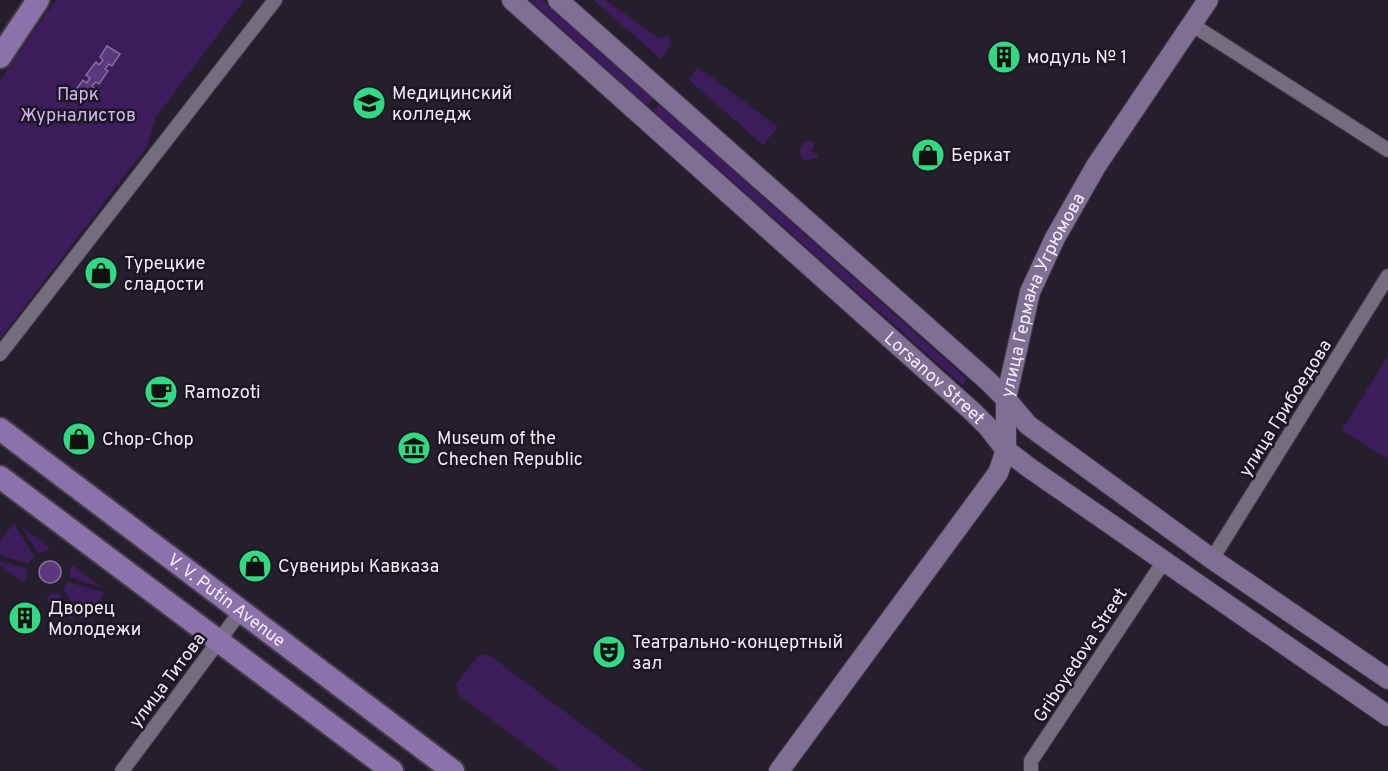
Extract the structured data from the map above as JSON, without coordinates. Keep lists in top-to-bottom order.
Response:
{
  "streets": {
    "main road": ["улица Германа Угрюмова", "Lorsanov Street", "V. V. Putin Avenue"],
    "street": ["улица Грибоедова", "Griboyedova Street", "улица Титова"]
  },
  "crossings": [
    ["улица Германа Угрюмова", "Lorsanov Street"],
    ["Lorsanov Street", "улица Грибоедова"],
    ["Lorsanov Street", "Griboyedova Street"],
    ["V. V. Putin Avenue", "улица Титова"]
  ],
  "parks": ["Парк Журналистов"],
  "places": {
    "building": ["модуль № 1", "Дворец Молодежи"],
    "school or university": ["Медицинский колледж"],
    "shop": [
      "Беркат",
      "Турецкие сладости",
      "Chop-Chop",
      "Сувениры Кавказа"
    ],
    "cafe": ["Ramozoti"],
    "museum": ["Museum of the Chechen Republic"],
    "theatre": ["Театрально-концертный зал"]
  }
}
